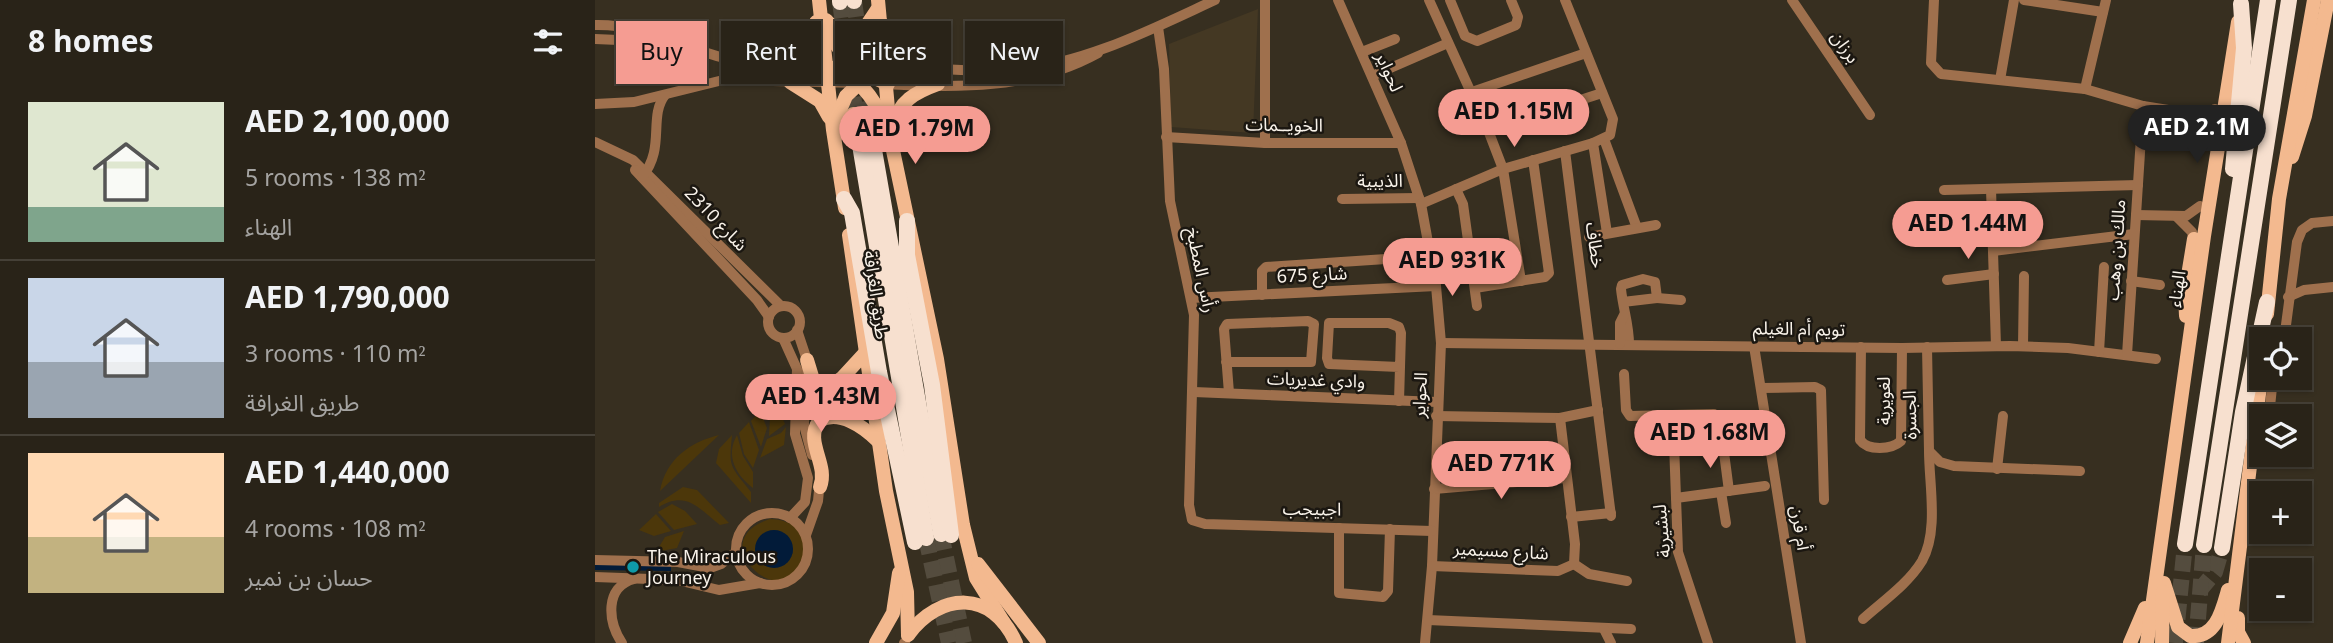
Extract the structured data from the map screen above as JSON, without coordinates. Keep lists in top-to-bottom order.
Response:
{
  "streets": {
    "highway": ["طريق الغرافة"],
    "main road": ["الهناء"],
    "street": [
      "برزان",
      "لحواير",
      "الخويــمات",
      "الذيبية",
      "شارع 2310",
      "خطاف",
      "مالك بن وهب",
      "رأس المطبخ",
      "شارع 675",
      "تويم أم الغيلم",
      "وادي غديريات",
      "الحواير",
      "لغويرية",
      "الجسرة",
      "اجبيجب",
      "أم قرن",
      "لبشيرية",
      "شارع مسيمير"
    ]
  },
  "crossings": [
    ["لحواير", "الخويــمات"],
    ["لحواير", "الذيبية"],
    ["لحواير", "الحواير"],
    ["الخويــمات", "رأس المطبخ"],
    ["الذيبية", "خطاف"],
    ["الذيبية", "الحواير"],
    ["خطاف", "تويم أم الغيلم"],
    ["مالك بن وهب", "تويم أم الغيلم"],
    ["رأس المطبخ", "شارع 675"],
    ["رأس المطبخ", "وادي غديريات"],
    ["رأس المطبخ", "اجبيجب"],
    ["شارع 675", "الحواير"],
    ["تويم أم الغيلم", "الحواير"],
    ["تويم أم الغيلم", "لغويرية"],
    ["تويم أم الغيلم", "الجسرة"],
    ["تويم أم الغيلم", "أم قرن"],
    ["وادي غديريات", "الحواير"],
    ["الحواير", "اجبيجب"],
    ["الحواير", "شارع مسيمير"]
  ],
  "places": ["The Miraculous Journey"],
  "page": {
    "heading": "8 homes",
    "chip": [
      "Buy",
      "Rent",
      "Filters",
      "New"
    ],
    "list": [
      {
        "name": "AED 2,100,000",
        "note": "5 rooms · 138 m² · الهناء"
      },
      {
        "name": "AED 1,790,000",
        "note": "3 rooms · 110 m² · طريق الغرافة"
      },
      {
        "name": "AED 1,440,000",
        "note": "4 rooms · 108 m² · حسان بن نمير"
      }
    ],
    "price": [
      "AED 1.15M",
      "AED 2.1M",
      "AED 1.79M",
      "AED 1.44M",
      "AED 931K",
      "AED 1.43M",
      "AED 1.68M",
      "AED 771K"
    ],
    "map_buttons": ["+", "−"]
  }
}
